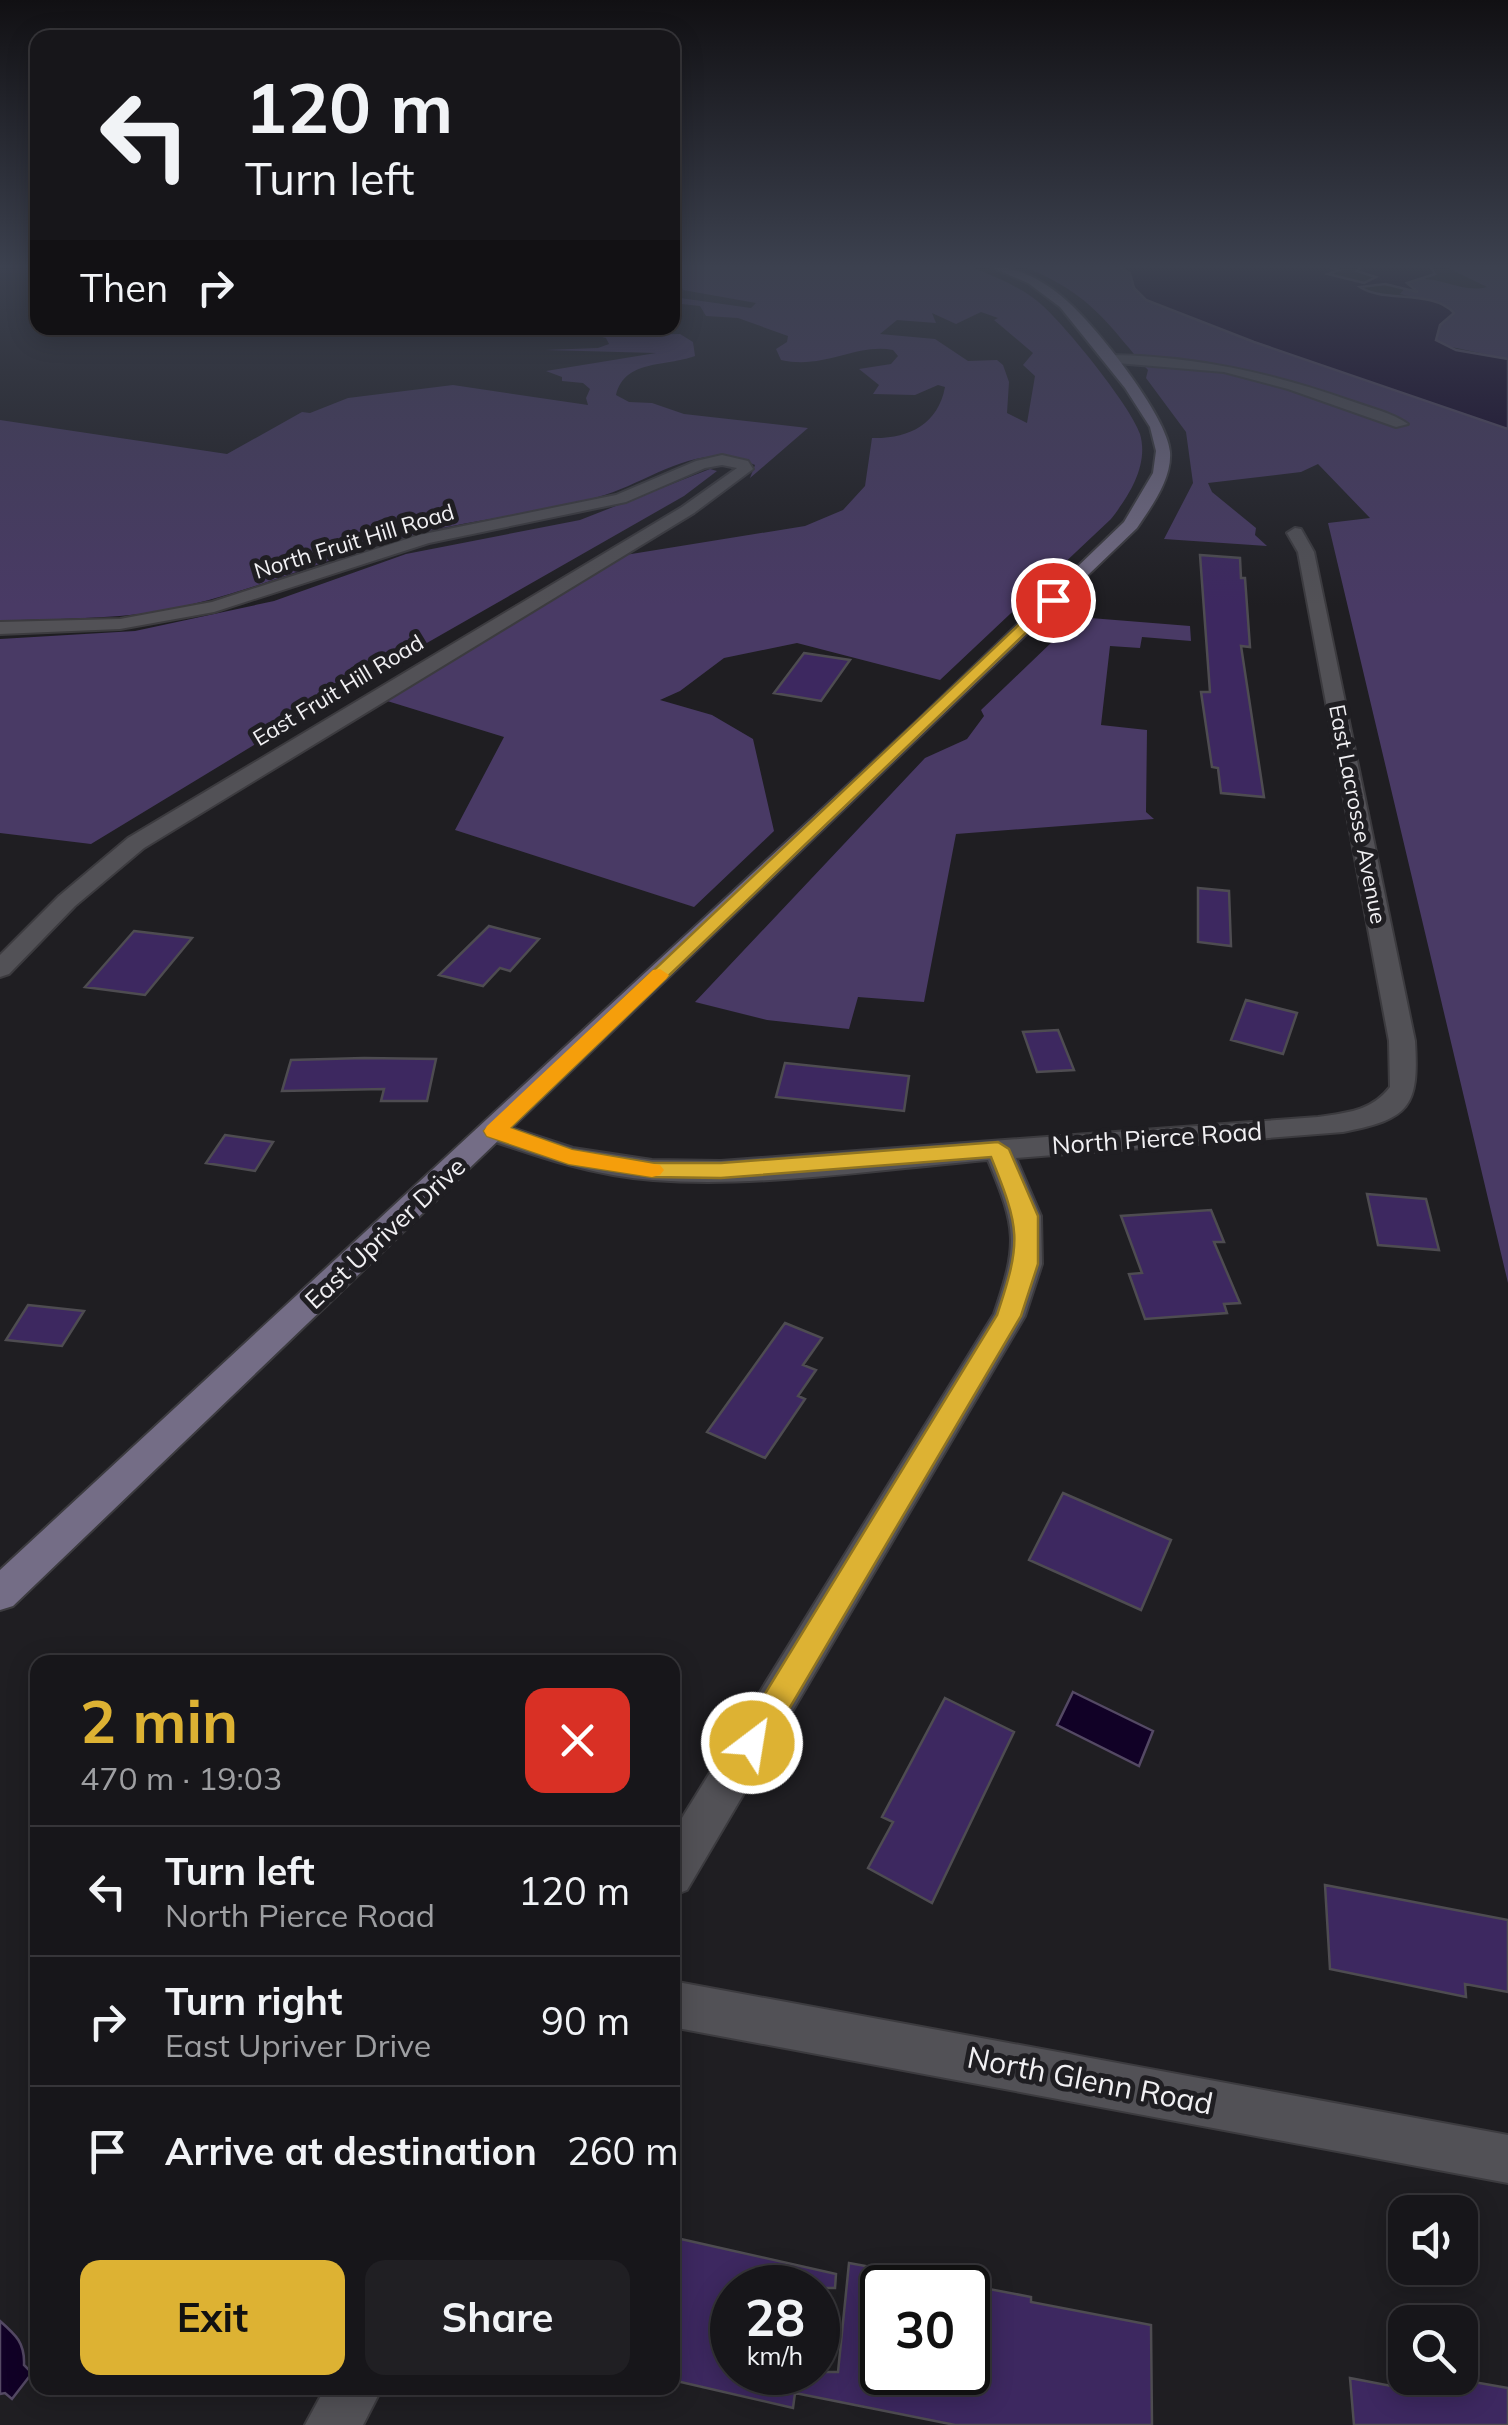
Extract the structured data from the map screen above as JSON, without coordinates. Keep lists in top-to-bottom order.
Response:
{
  "streets": {
    "street": [
      "North Fruit Hill Road",
      "East Fruit Hill Road",
      "East Lacrosse Avenue",
      "North Pierce Road",
      "East Upriver Drive",
      "North Glenn Road"
    ]
  },
  "crossings": [
    ["North Fruit Hill Road", "East Fruit Hill Road"],
    ["East Lacrosse Avenue", "North Pierce Road"],
    ["North Pierce Road", "East Upriver Drive"]
  ],
  "page": {
    "turn": ["120 m", "Turn left"],
    "then": "Then",
    "heading": ["2 min", "470 m · 19:03"],
    "list": [
      {
        "name": "Turn left",
        "note": "North Pierce Road",
        "value": "120 m"
      },
      {
        "name": "Turn right",
        "note": "East Upriver Drive",
        "value": "90 m"
      },
      {
        "name": "Arrive at destination",
        "value": "260 m"
      }
    ],
    "buttons": ["Exit", "Share"],
    "speed": "28 km/h",
    "limit": "30"
  }
}
